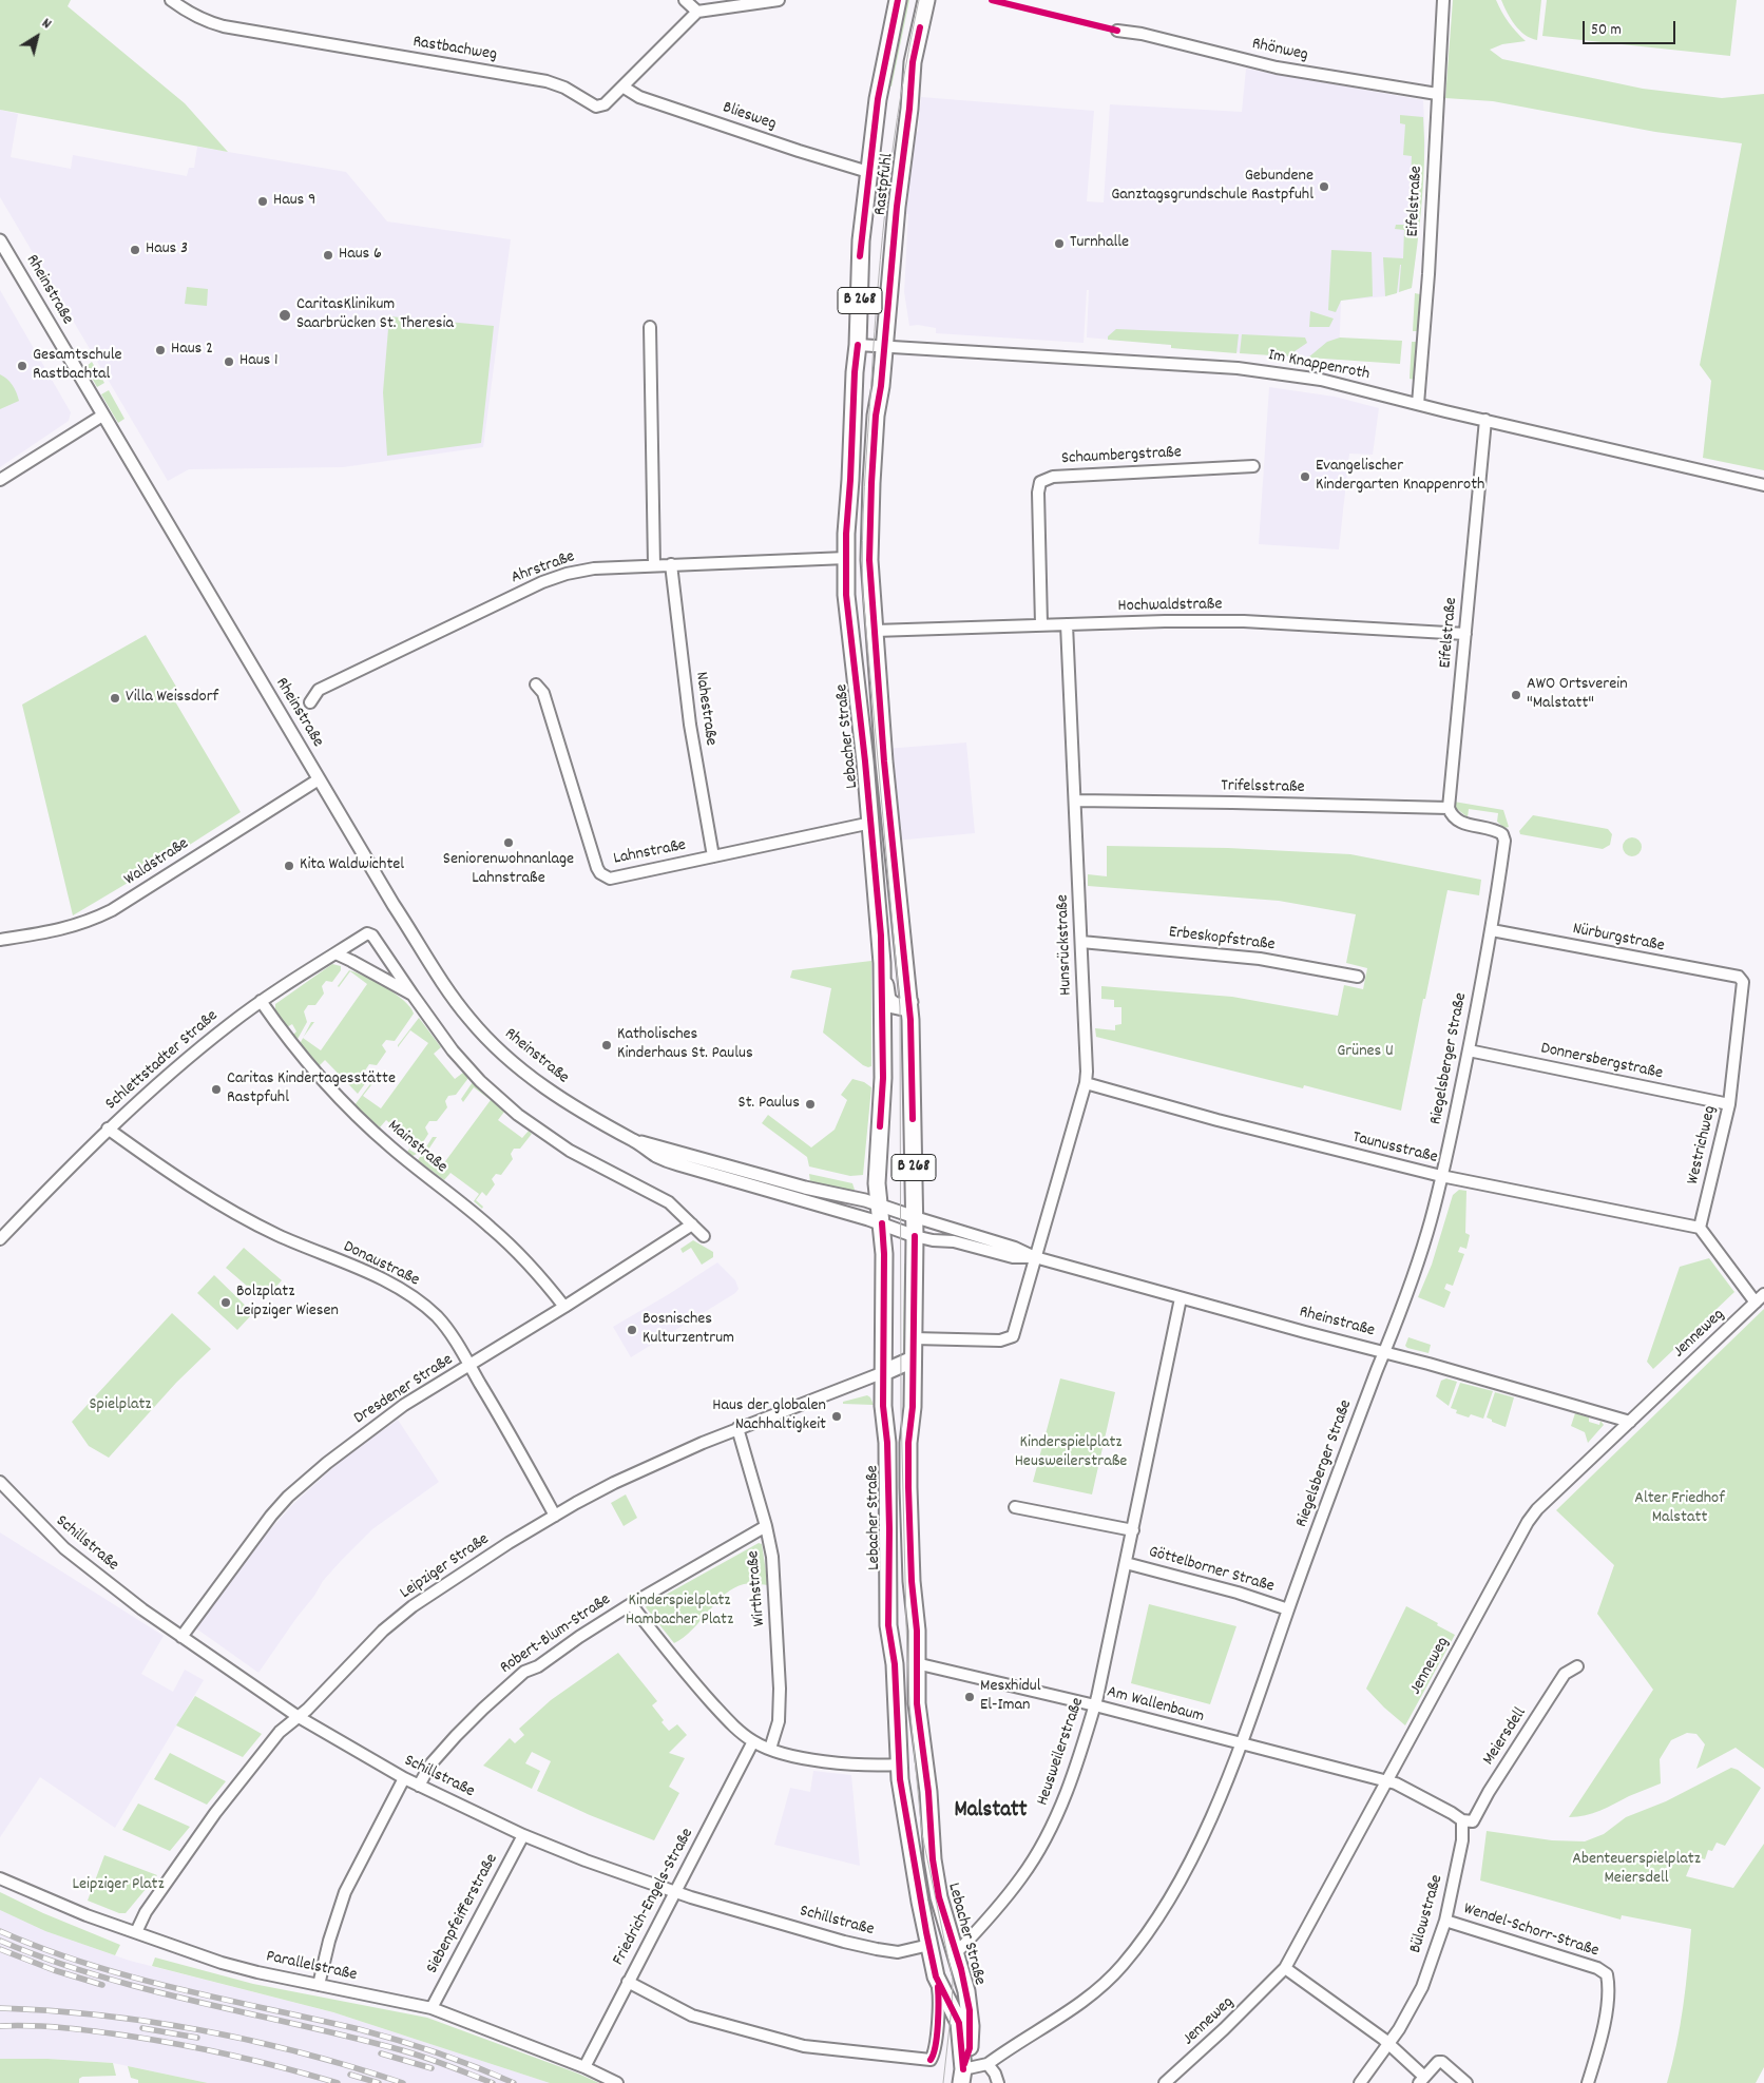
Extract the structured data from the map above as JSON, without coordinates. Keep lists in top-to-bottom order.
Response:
{
  "streets": {
    "main road": ["Rastpfuhl", "B 268", "Lebacher Straße"],
    "street": [
      "Rastbachweg",
      "Rhönweg",
      "Bliesweg",
      "Eifelstraße",
      "Rheinstraße",
      "Im Knappenroth",
      "Schaumbergstraße",
      "Ahrstraße",
      "Hochwaldstraße",
      "Nahestraße",
      "Trifelsstraße",
      "Lahnstraße",
      "Waldstraße",
      "Nürburgstraße",
      "Erbeskopfstraße",
      "Hunsrückstraße",
      "Riegelsberger Straße",
      "Schlettstadter Straße",
      "Donnersbergstraße",
      "Westrichweg",
      "Mainstraße",
      "Taunusstraße",
      "Donaustraße",
      "Jenneweg",
      "Dresdener Straße",
      "Schillstraße",
      "Leipziger Straße",
      "Göttelborner Straße",
      "Wirthstraße",
      "Robert-Blum-Straße",
      "Am Wallenbaum",
      "Meiersdell",
      "Heusweilerstraße",
      "Friedrich-Engels-Straße",
      "Siebenpfeifferstraße",
      "Bülowstraße",
      "Wendel-Schorr-Straße",
      "Parallelstraße"
    ]
  },
  "crossings": [
    ["Rastbachweg", "Bliesweg"],
    ["Rhönweg", "Eifelstraße"],
    ["Bliesweg", "Rastpfuhl"],
    ["Rastpfuhl", "Im Knappenroth"],
    ["Rastpfuhl", "Lebacher Straße"],
    ["Eifelstraße", "Im Knappenroth"],
    ["Eifelstraße", "Hochwaldstraße"],
    ["Eifelstraße", "Trifelsstraße"],
    ["Eifelstraße", "Riegelsberger Straße"],
    ["Rheinstraße", "Lebacher Straße"],
    ["Rheinstraße", "Waldstraße"],
    ["Rheinstraße", "Hunsrückstraße"],
    ["Rheinstraße", "Riegelsberger Straße"],
    ["Rheinstraße", "Jenneweg"],
    ["Rheinstraße", "Heusweilerstraße"],
    ["B 268", "Lebacher Straße"],
    ["Im Knappenroth", "Lebacher Straße"],
    ["Schaumbergstraße", "Hochwaldstraße"],
    ["Ahrstraße", "Nahestraße"],
    ["Ahrstraße", "Lebacher Straße"],
    ["Hochwaldstraße", "Lebacher Straße"],
    ["Hochwaldstraße", "Hunsrückstraße"],
    ["Nahestraße", "Lahnstraße"],
    ["Lebacher Straße", "Lahnstraße"],
    ["Lebacher Straße", "Schillstraße"],
    ["Lebacher Straße", "Leipziger Straße"],
    ["Lebacher Straße", "Am Wallenbaum"],
    ["Lebacher Straße", "Heusweilerstraße"],
    ["Trifelsstraße", "Hunsrückstraße"],
    ["Trifelsstraße", "Riegelsberger Straße"],
    ["Nürburgstraße", "Riegelsberger Straße"],
    ["Nürburgstraße", "Westrichweg"],
    ["Erbeskopfstraße", "Hunsrückstraße"],
    ["Hunsrückstraße", "Taunusstraße"],
    ["Riegelsberger Straße", "Donnersbergstraße"],
    ["Riegelsberger Straße", "Taunusstraße"],
    ["Riegelsberger Straße", "Göttelborner Straße"],
    ["Riegelsberger Straße", "Am Wallenbaum"],
    ["Schlettstadter Straße", "Mainstraße"],
    ["Schlettstadter Straße", "Donaustraße"],
    ["Donnersbergstraße", "Westrichweg"],
    ["Westrichweg", "Taunusstraße"],
    ["Mainstraße", "Dresdener Straße"],
    ["Donaustraße", "Dresdener Straße"],
    ["Donaustraße", "Leipziger Straße"],
    ["Jenneweg", "Am Wallenbaum"],
    ["Dresdener Straße", "Schillstraße"],
    ["Schillstraße", "Leipziger Straße"],
    ["Schillstraße", "Robert-Blum-Straße"],
    ["Schillstraße", "Friedrich-Engels-Straße"],
    ["Schillstraße", "Siebenpfeifferstraße"],
    ["Leipziger Straße", "Wirthstraße"],
    ["Leipziger Straße", "Parallelstraße"],
    ["Göttelborner Straße", "Heusweilerstraße"],
    ["Wirthstraße", "Robert-Blum-Straße"],
    ["Am Wallenbaum", "Heusweilerstraße"],
    ["Meiersdell", "Bülowstraße"],
    ["Friedrich-Engels-Straße", "Parallelstraße"],
    ["Siebenpfeifferstraße", "Parallelstraße"],
    ["Bülowstraße", "Wendel-Schorr-Straße"]
  ],
  "districts": ["Malstatt"],
  "parks": [
    "Grünes U",
    "Spielplatz",
    "Kinderspielplatz Heusweilerstraße",
    "Alter Friedhof Malstatt",
    "Kinderspielplatz Hambacher Platz",
    "Abenteuerspielplatz Meiersdell",
    "Leipziger Platz"
  ],
  "places": [
    "Gebundene Ganztagsgrundschule Rastpfuhl",
    "Haus 9",
    "Turnhalle",
    "Haus 3",
    "Haus 6",
    "CaritasKlinikum Saarbrücken St. Theresia",
    "Haus 2",
    "Haus 1",
    "Gesamtschule Rastbachtal",
    "Evangelischer Kindergarten Knappenroth",
    "AWO Ortsverein \"Malstatt\"",
    "Villa Weissdorf",
    "Seniorenwohnanlage Lahnstraße",
    "Kita Waldwichtel",
    "Katholisches Kinderhaus St. Paulus",
    "Caritas Kindertagesstätte Rastpfuhl",
    "St. Paulus",
    "Bolzplatz Leipziger Wiesen",
    "Bosnisches Kulturzentrum",
    "Haus der globalen Nachhaltigkeit",
    "Mesxhidul El-Iman"
  ],
  "scale_bar": "50 m",
  "north": "top right"
}
